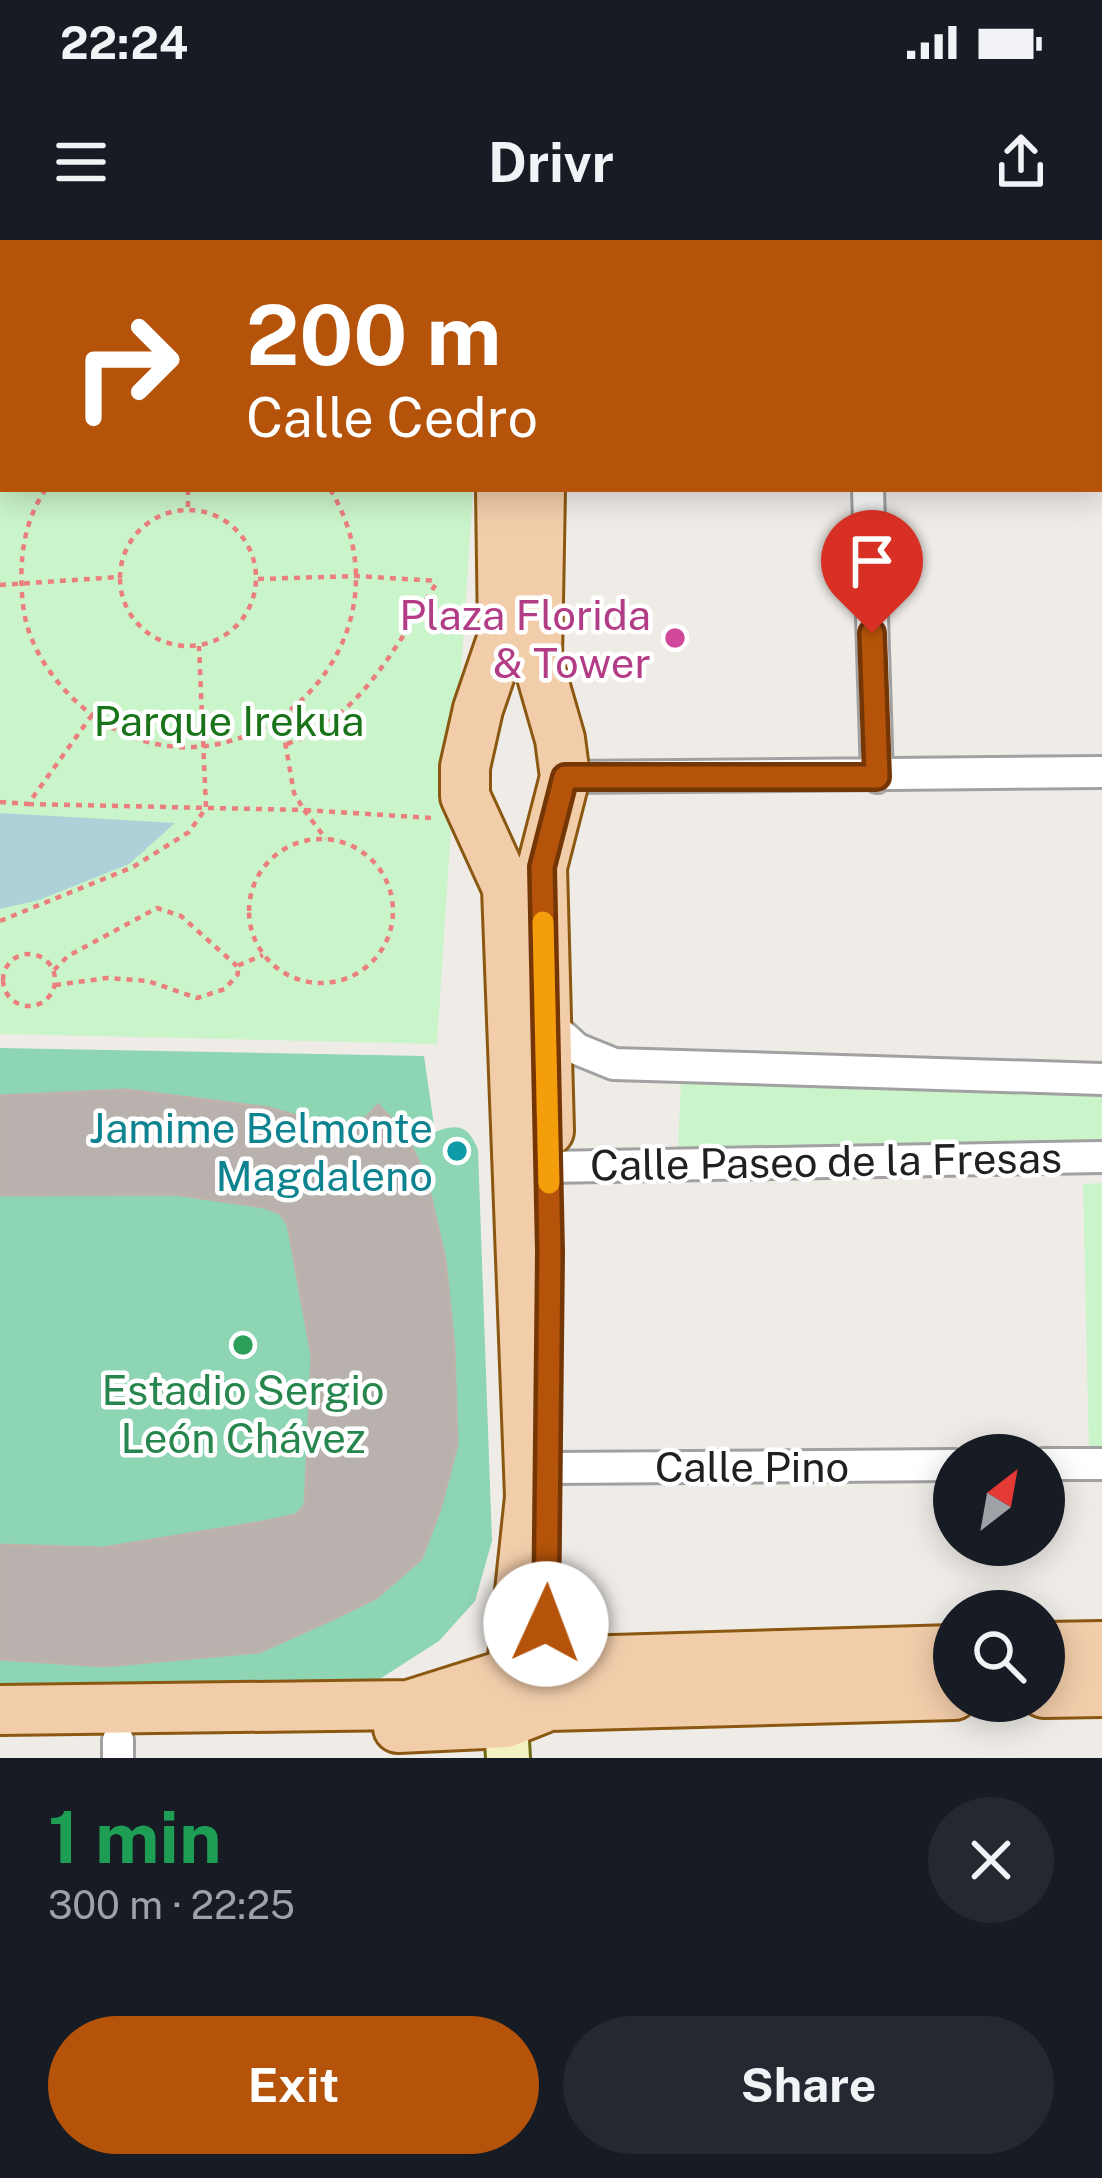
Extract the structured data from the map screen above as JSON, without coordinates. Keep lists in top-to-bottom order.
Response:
{
  "streets": {
    "street": ["Calle Paseo de la Fresas", "Calle Pino"]
  },
  "parks": ["Parque Irekua"],
  "places": ["Plaza Florida & Tower", "Jamime Belmonte Magdaleno", "Estadio Sergio León Chávez"],
  "north": "top right",
  "page": {
    "status": "22:24",
    "header": "Drivr",
    "turn": ["200 m", "Calle Cedro"],
    "heading": ["1 min", "300 m · 22:25"],
    "buttons": ["Exit", "Share"]
  }
}
